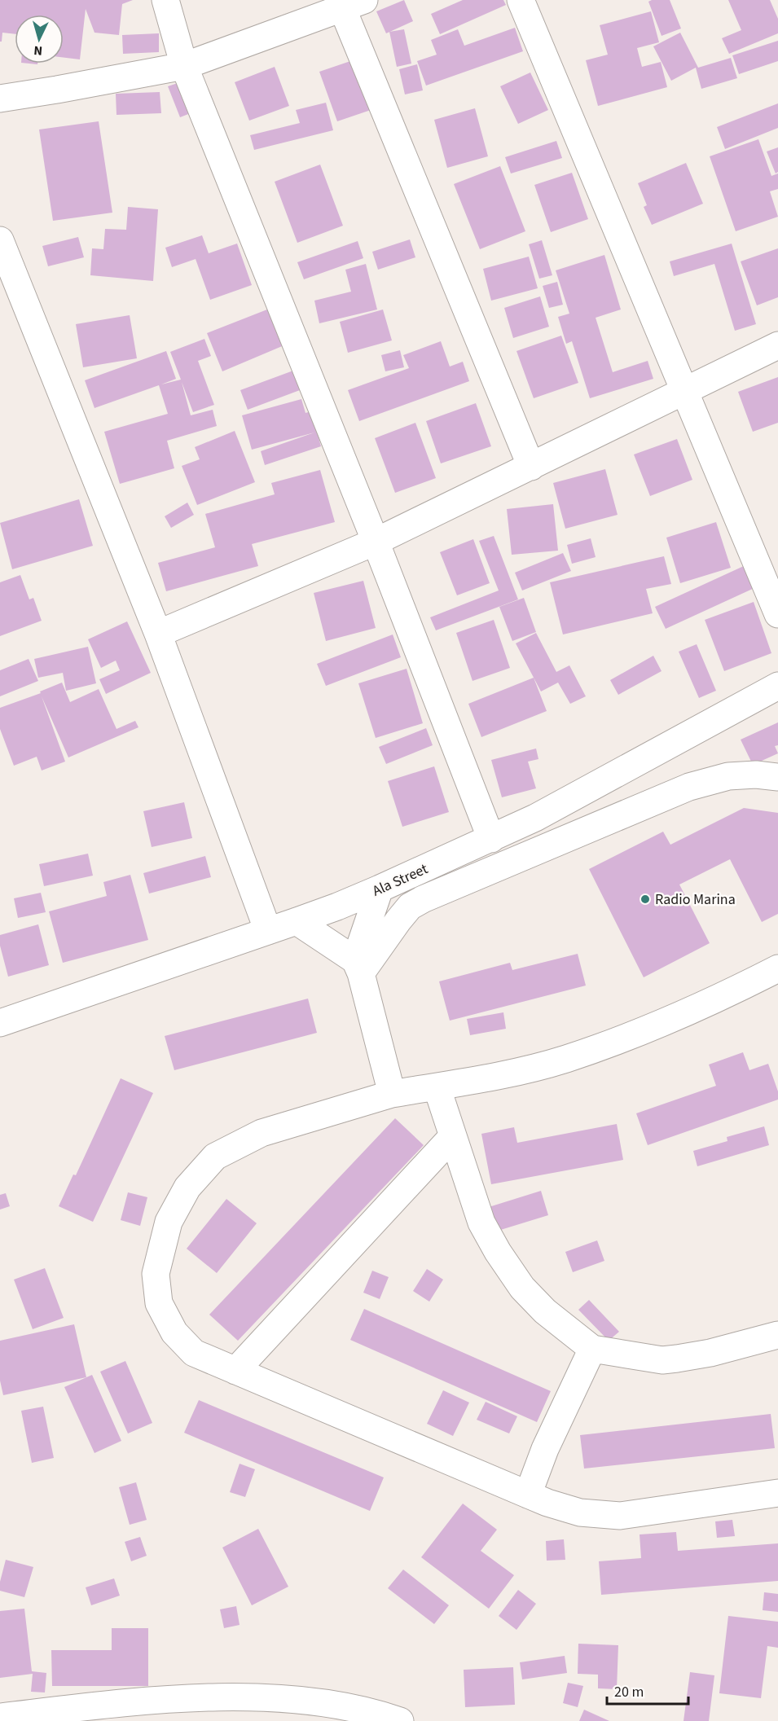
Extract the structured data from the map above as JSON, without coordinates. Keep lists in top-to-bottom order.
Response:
{
  "streets": {
    "street": ["Ala Street"]
  },
  "places": ["Radio Marina"],
  "scale_bar": "20 m",
  "north": "bottom"
}
